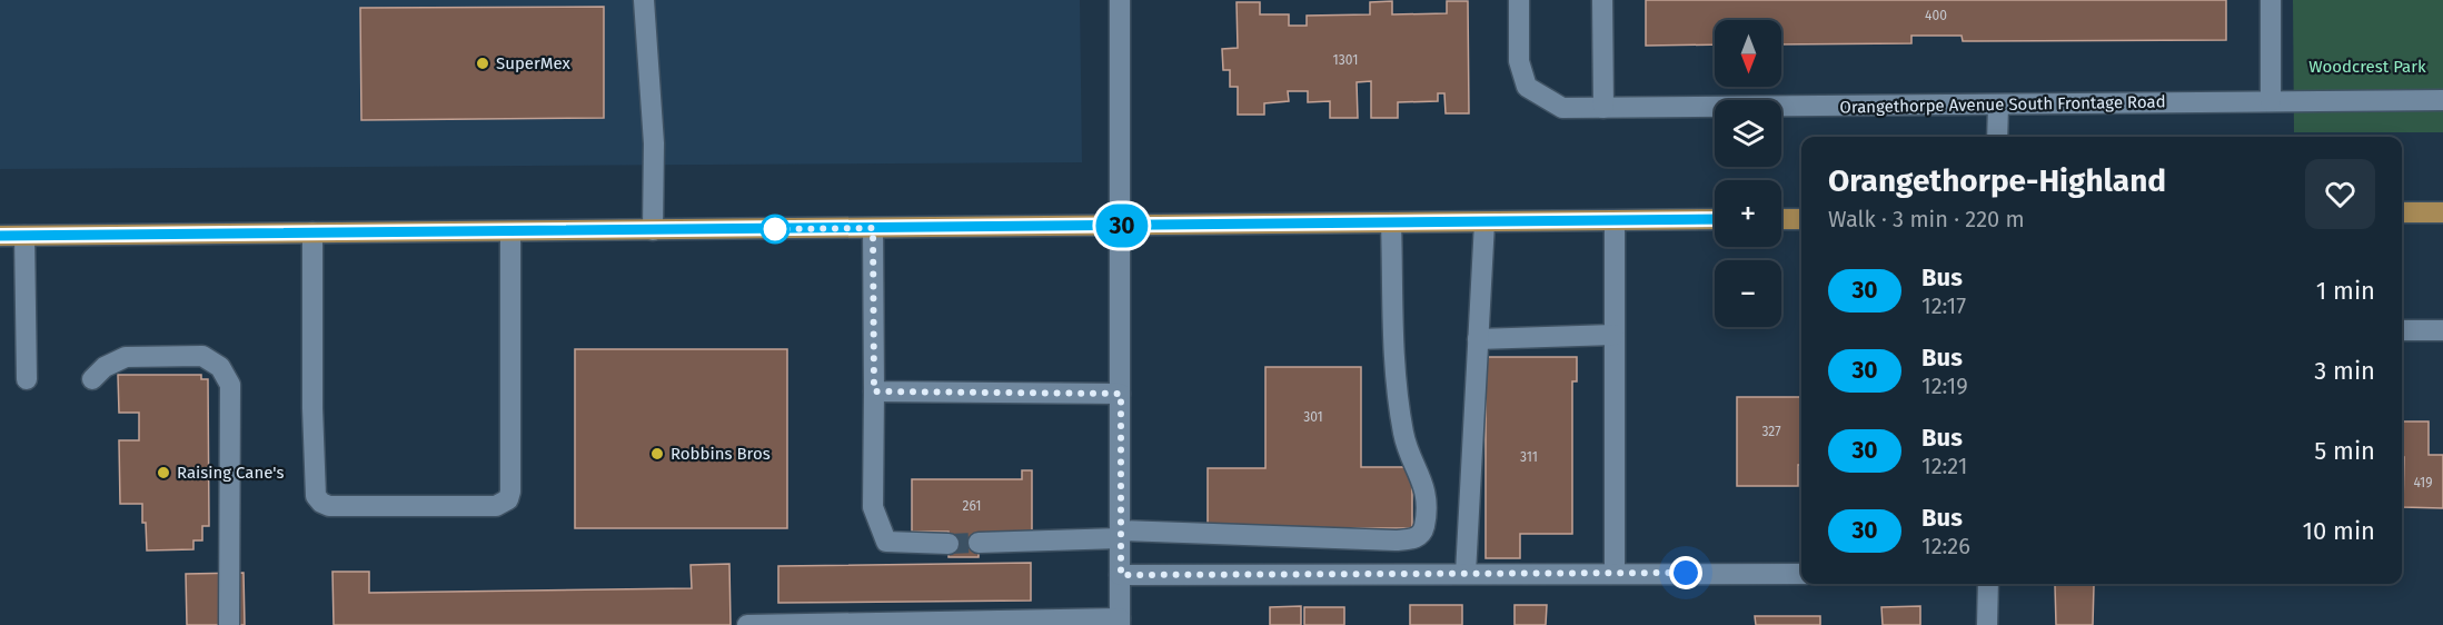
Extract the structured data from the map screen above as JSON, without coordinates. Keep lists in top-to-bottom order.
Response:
{
  "streets": {
    "street": ["Orangethorpe Avenue South Frontage Road"]
  },
  "parks": ["Woodcrest Park"],
  "places": ["SuperMex", "Robbins Bros", "Raising Cane's"],
  "lines": ["bus line 30"],
  "house_numbers": [
    "400",
    "1301",
    "301",
    "327",
    "311",
    "419",
    "261"
  ],
  "north": "bottom",
  "page": {
    "on_map": "30",
    "map_buttons": ["+", "−"],
    "heading": ["Orangethorpe-Highland", "Walk · 3 min · 220 m"],
    "list": [
      {
        "mark": "30",
        "name": "Bus",
        "note": "12:17",
        "value": "1 min"
      },
      {
        "mark": "30",
        "name": "Bus",
        "note": "12:19",
        "value": "3 min"
      },
      {
        "mark": "30",
        "name": "Bus",
        "note": "12:21",
        "value": "5 min"
      },
      {
        "mark": "30",
        "name": "Bus",
        "note": "12:26",
        "value": "10 min"
      }
    ]
  }
}
